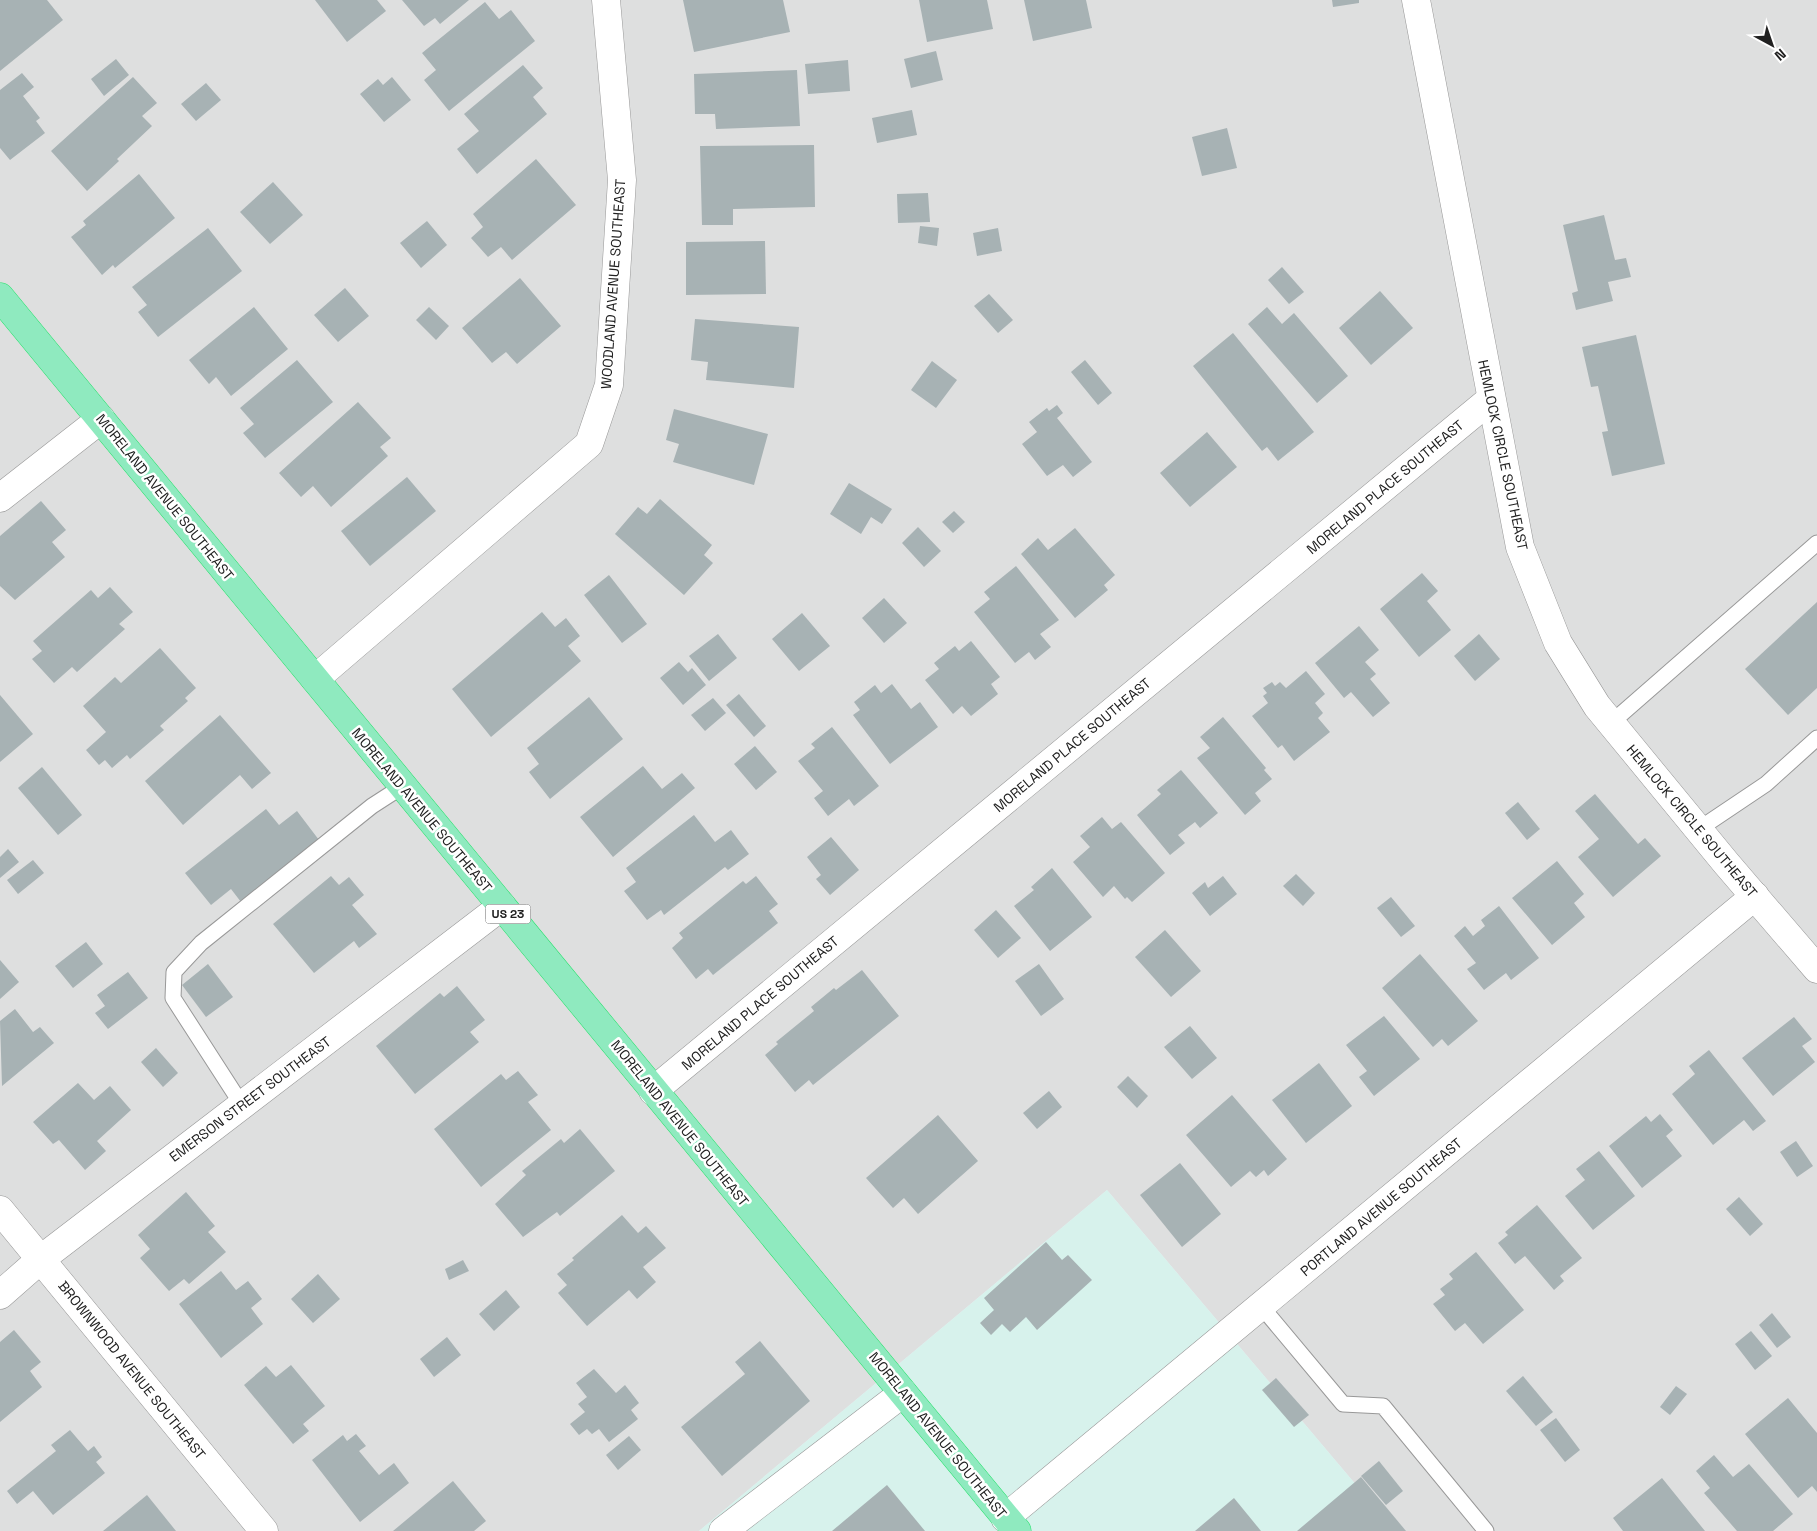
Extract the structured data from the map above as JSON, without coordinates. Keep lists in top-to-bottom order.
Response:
{
  "streets": {
    "highway": ["MORELAND AVENUE SOUTHEAST", "US 23"],
    "street": [
      "WOODLAND AVENUE SOUTHEAST",
      "HEMLOCK CIRCLE SOUTHEAST",
      "MORELAND PLACE SOUTHEAST",
      "EMERSON STREET SOUTHEAST",
      "PORTLAND AVENUE SOUTHEAST",
      "BROWNWOOD AVENUE SOUTHEAST"
    ]
  },
  "crossings": [
    ["WOODLAND AVENUE SOUTHEAST", "MORELAND AVENUE SOUTHEAST"],
    ["HEMLOCK CIRCLE SOUTHEAST", "MORELAND PLACE SOUTHEAST"],
    ["HEMLOCK CIRCLE SOUTHEAST", "PORTLAND AVENUE SOUTHEAST"],
    ["MORELAND PLACE SOUTHEAST", "MORELAND AVENUE SOUTHEAST"],
    ["MORELAND AVENUE SOUTHEAST", "EMERSON STREET SOUTHEAST"],
    ["MORELAND AVENUE SOUTHEAST", "PORTLAND AVENUE SOUTHEAST"],
    ["EMERSON STREET SOUTHEAST", "BROWNWOOD AVENUE SOUTHEAST"]
  ],
  "north": "bottom right"
}
